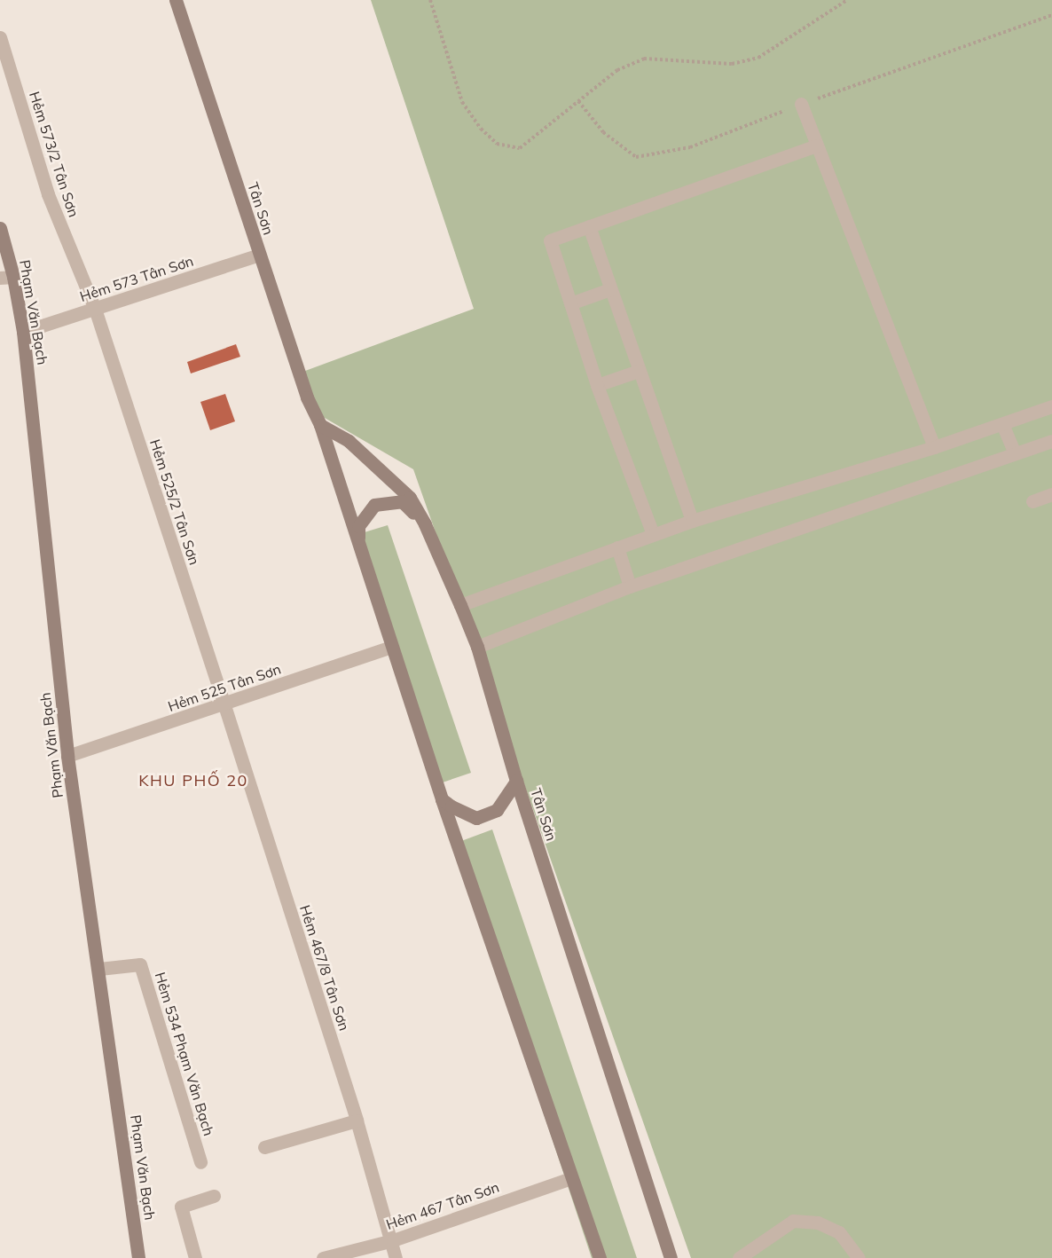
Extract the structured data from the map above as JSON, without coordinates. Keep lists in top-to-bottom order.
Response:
{
  "streets": {
    "street": [
      "Hẻm 573/2 Tân Sơn",
      "Tân Sơn",
      "Hẻm 573 Tân Sơn",
      "Phạm Văn Bạch",
      "Hẻm 525/2 Tân Sơn",
      "Hẻm 525 Tân Sơn",
      "Hẻm 467/8 Tân Sơn",
      "Hẻm 534 Phạm Văn Bạch",
      "Hẻm 467 Tân Sơn"
    ]
  },
  "crossings": [
    ["Hẻm 573/2 Tân Sơn", "Hẻm 573 Tân Sơn"],
    ["Hẻm 573/2 Tân Sơn", "Hẻm 525/2 Tân Sơn"],
    ["Tân Sơn", "Hẻm 573 Tân Sơn"],
    ["Tân Sơn", "Hẻm 525 Tân Sơn"],
    ["Tân Sơn", "Hẻm 467 Tân Sơn"],
    ["Hẻm 573 Tân Sơn", "Phạm Văn Bạch"],
    ["Hẻm 573 Tân Sơn", "Hẻm 525/2 Tân Sơn"],
    ["Phạm Văn Bạch", "Hẻm 525 Tân Sơn"],
    ["Phạm Văn Bạch", "Hẻm 534 Phạm Văn Bạch"],
    ["Hẻm 525/2 Tân Sơn", "Hẻm 525 Tân Sơn"],
    ["Hẻm 525/2 Tân Sơn", "Hẻm 467/8 Tân Sơn"],
    ["Hẻm 525 Tân Sơn", "Hẻm 467/8 Tân Sơn"],
    ["Hẻm 467/8 Tân Sơn", "Hẻm 467 Tân Sơn"]
  ],
  "districts": ["KHU PHỐ 20"]
}
